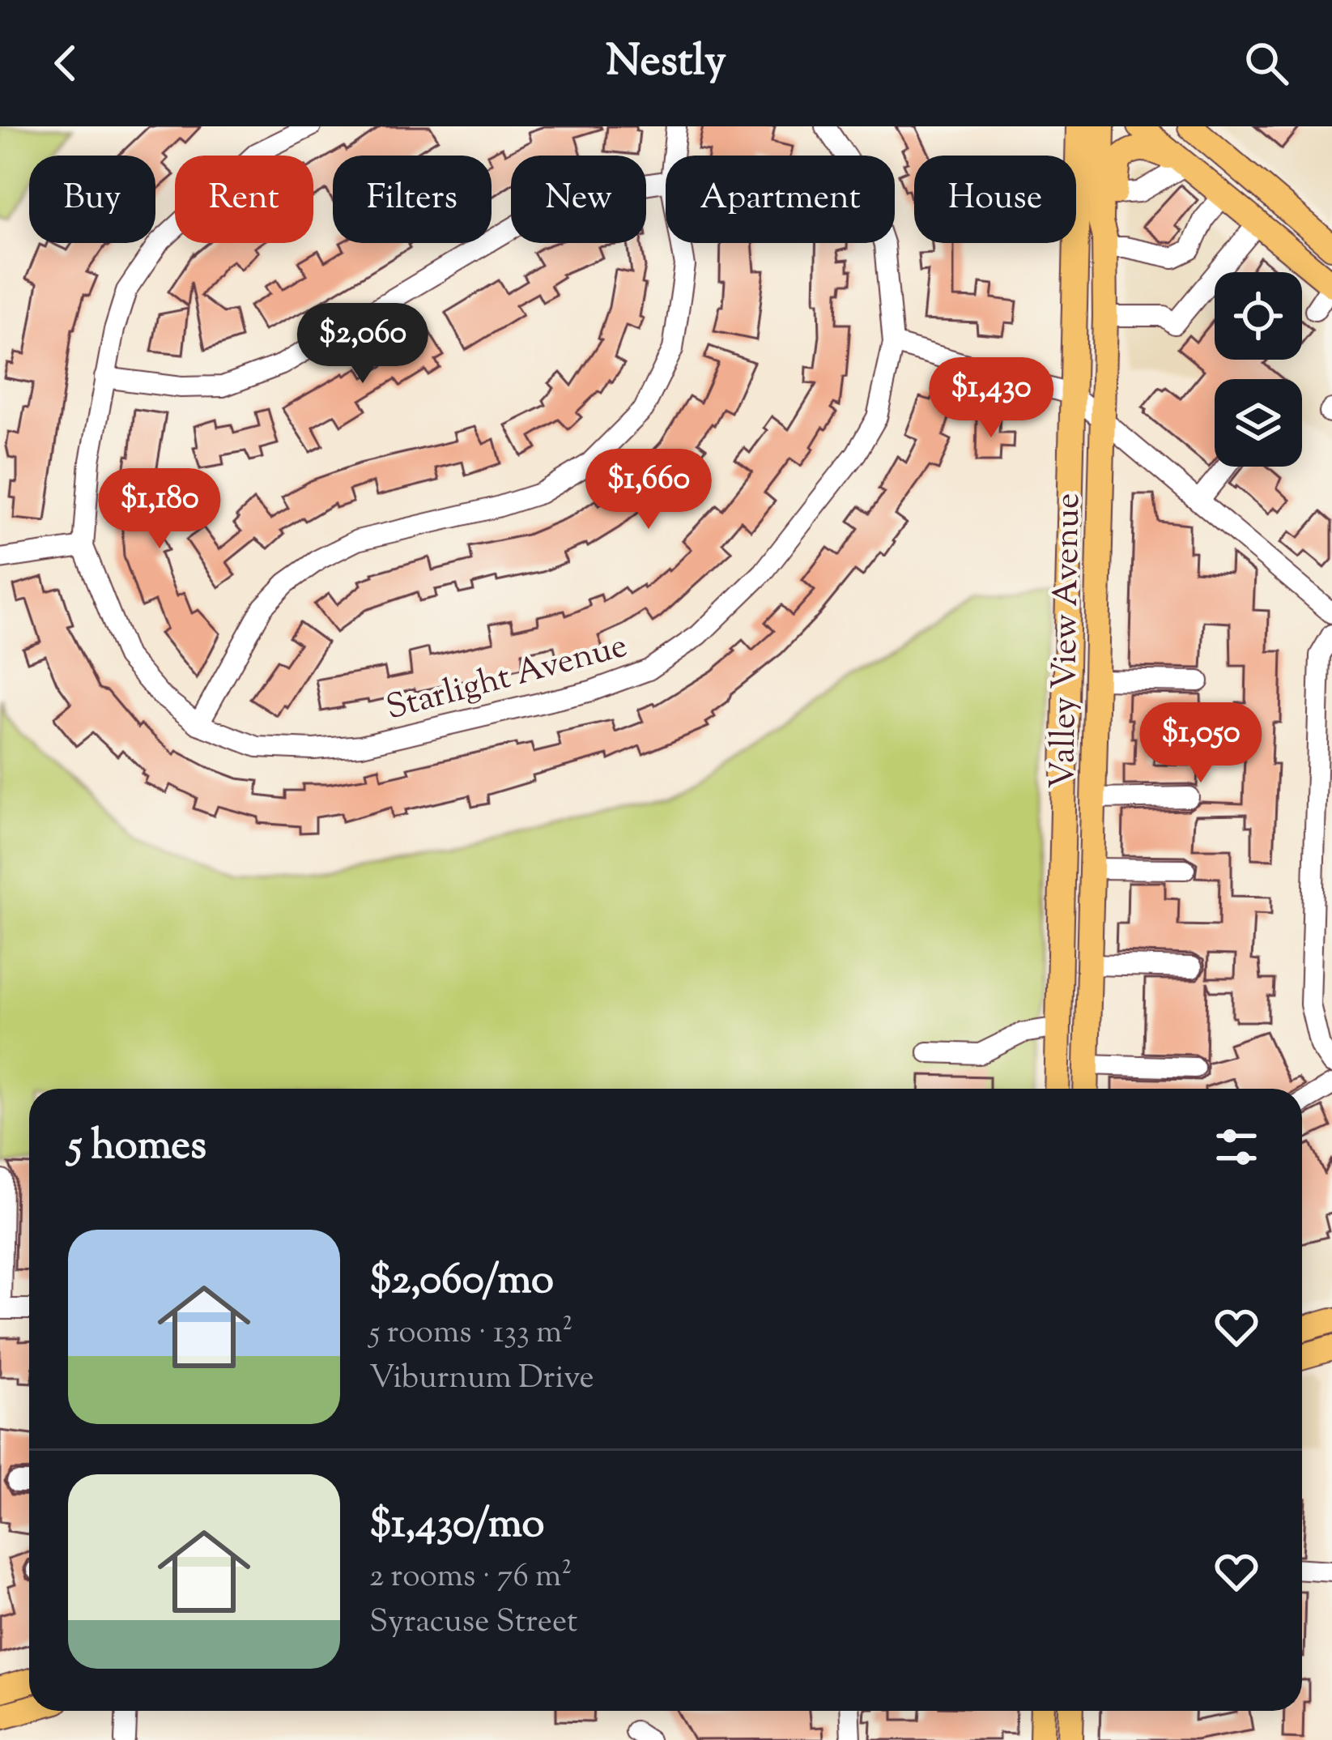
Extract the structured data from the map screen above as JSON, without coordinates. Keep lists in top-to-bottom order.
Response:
{
  "streets": {
    "main road": ["Valley View Avenue"],
    "street": ["Starlight Avenue"]
  },
  "page": {
    "header": "Nestly",
    "chip": [
      "Buy",
      "Rent",
      "Filters",
      "New",
      "Apartment",
      "House"
    ],
    "price": [
      "$2,060",
      "$1,430",
      "$1,660",
      "$1,180",
      "$1,050"
    ],
    "heading": "5 homes",
    "list": [
      {
        "name": "$2,060/mo",
        "note": "5 rooms · 133 m² · Viburnum Drive"
      },
      {
        "name": "$1,430/mo",
        "note": "2 rooms · 76 m² · Syracuse Street"
      }
    ]
  }
}
